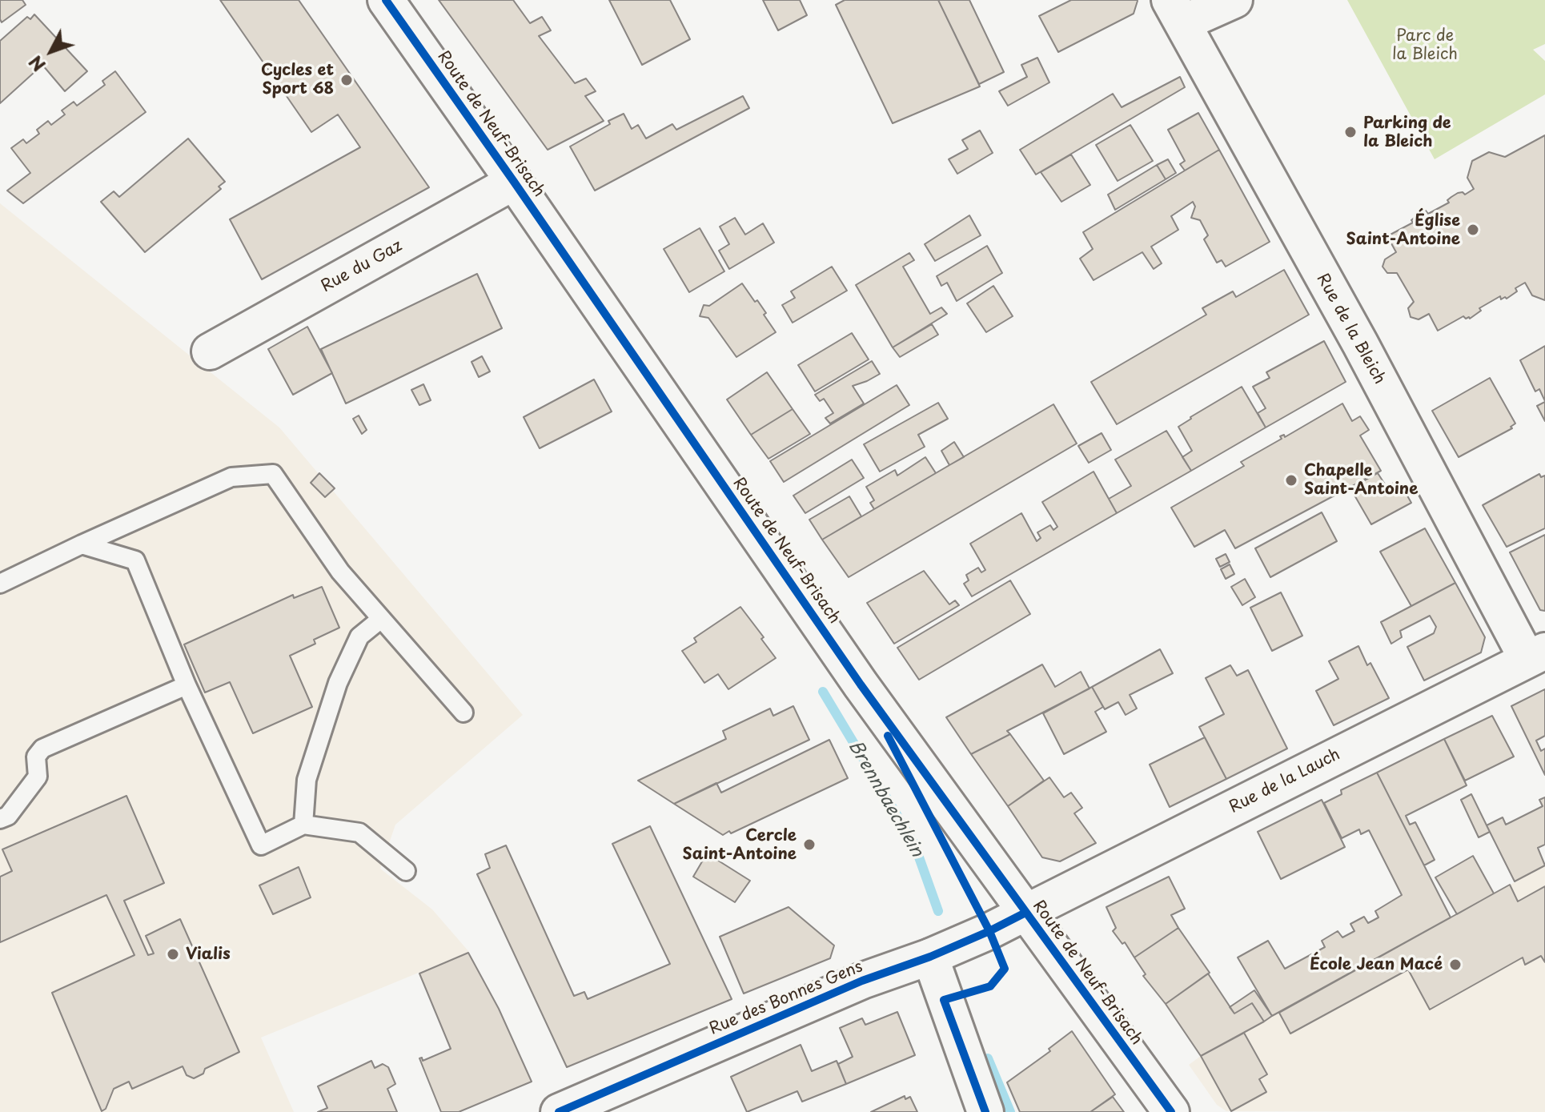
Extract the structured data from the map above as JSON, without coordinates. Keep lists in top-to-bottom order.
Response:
{
  "streets": {
    "street": [
      "Route de Neuf-Brisach",
      "Rue du Gaz",
      "Rue de la Bleich",
      "Rue de la Lauch",
      "Rue des Bonnes Gens"
    ]
  },
  "crossings": [
    ["Route de Neuf-Brisach", "Rue du Gaz"],
    ["Route de Neuf-Brisach", "Rue de la Lauch"],
    ["Route de Neuf-Brisach", "Rue des Bonnes Gens"],
    ["Rue de la Bleich", "Rue de la Lauch"],
    ["Rue de la Lauch", "Rue des Bonnes Gens"]
  ],
  "water": ["Brennbaechlein"],
  "parks": ["Parc de la Bleich"],
  "places": [
    "Cycles et Sport 68",
    "Parking de la Bleich",
    "Église Saint-Antoine",
    "Chapelle Saint-Antoine",
    "Cercle Saint-Antoine",
    "Vialis",
    "École Jean Macé"
  ],
  "north": "bottom left"
}
